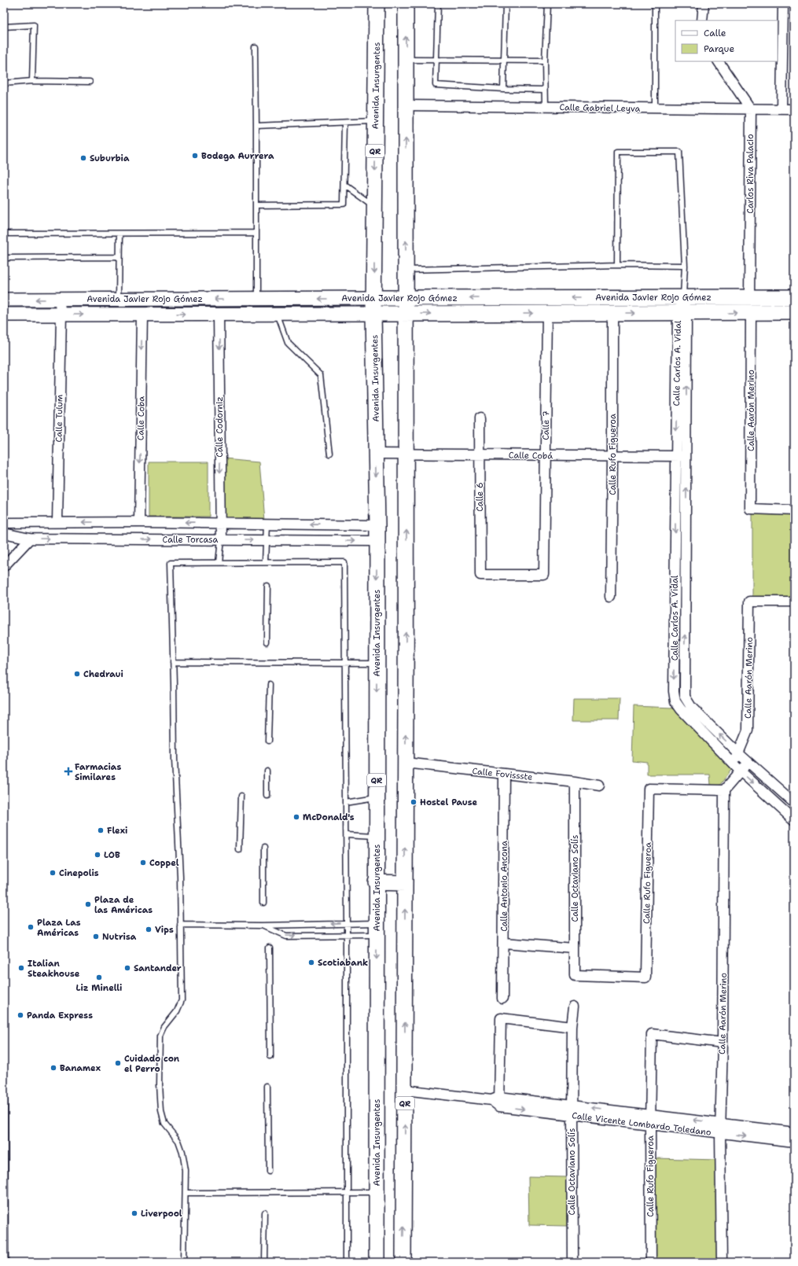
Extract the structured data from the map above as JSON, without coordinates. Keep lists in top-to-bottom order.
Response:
{
  "streets": {
    "main road": ["Avenida Insurgentes", "QR", "Avenida Javier Rojo Gómez"],
    "street": [
      "Calle Gabriel Leyva",
      "Carlos Riva Palacio",
      "Calle Carlos A. Vidal",
      "Calle Aarón Merino",
      "Calle Tulum",
      "Calle Coba",
      "Calle 7",
      "Calle Codorniz",
      "Calle Rufo Figueroa",
      "Calle Cobá",
      "Calle 6",
      "Calle Torcasa",
      "Calle Fovissste",
      "Calle Octaviano Solís",
      "Calle Antonio Ancona",
      "Calle Vicente Lombardo Toledano"
    ]
  },
  "crossings": [
    ["Avenida Insurgentes", "Avenida Javier Rojo Gómez"],
    ["Avenida Insurgentes", "Calle Cobá"],
    ["Avenida Insurgentes", "Calle Torcasa"],
    ["Calle Gabriel Leyva", "QR"],
    ["Calle Gabriel Leyva", "Carlos Riva Palacio"],
    ["QR", "Avenida Javier Rojo Gómez"],
    ["QR", "Calle Cobá"],
    ["QR", "Calle Fovissste"],
    ["QR", "Calle Vicente Lombardo Toledano"],
    ["Carlos Riva Palacio", "Avenida Javier Rojo Gómez"],
    ["Avenida Javier Rojo Gómez", "Calle Carlos A. Vidal"],
    ["Avenida Javier Rojo Gómez", "Calle Aarón Merino"],
    ["Avenida Javier Rojo Gómez", "Calle Tulum"],
    ["Avenida Javier Rojo Gómez", "Calle Coba"],
    ["Avenida Javier Rojo Gómez", "Calle 7"],
    ["Avenida Javier Rojo Gómez", "Calle Codorniz"],
    ["Avenida Javier Rojo Gómez", "Calle Rufo Figueroa"],
    ["Calle Carlos A. Vidal", "Calle Aarón Merino"],
    ["Calle Carlos A. Vidal", "Calle Cobá"],
    ["Calle Aarón Merino", "Calle Rufo Figueroa"],
    ["Calle Aarón Merino", "Calle Vicente Lombardo Toledano"],
    ["Calle Tulum", "Calle Torcasa"],
    ["Calle Coba", "Calle Torcasa"],
    ["Calle 7", "Calle Cobá"],
    ["Calle 7", "Calle 6"],
    ["Calle Codorniz", "Calle Torcasa"],
    ["Calle Rufo Figueroa", "Calle Cobá"],
    ["Calle Rufo Figueroa", "Calle Octaviano Solís"],
    ["Calle Rufo Figueroa", "Calle Vicente Lombardo Toledano"],
    ["Calle Cobá", "Calle 6"],
    ["Calle Fovissste", "Calle Octaviano Solís"],
    ["Calle Fovissste", "Calle Antonio Ancona"],
    ["Calle Octaviano Solís", "Calle Vicente Lombardo Toledano"]
  ],
  "one_way": ["Calle Coba", "Calle Codorniz"],
  "places": {
    "other": [
      "Bodega Aurrera",
      "Suburbia",
      "Chedraui",
      "Hostel Pause",
      "McDonald's",
      "Flexi",
      "LOB",
      "Coppel",
      "Cinepolis",
      "Plaza de las Américas",
      "Plaza Las Américas",
      "Vips",
      "Nutrisa",
      "Scotiabank",
      "Italian Steakhouse",
      "Santander",
      "Liz Minelli",
      "Panda Express",
      "Cuidado con el Perro",
      "Banamex",
      "Liverpool"
    ],
    "health": ["Farmacias Similares"]
  },
  "legend": ["Calle", "Parque"]
}
